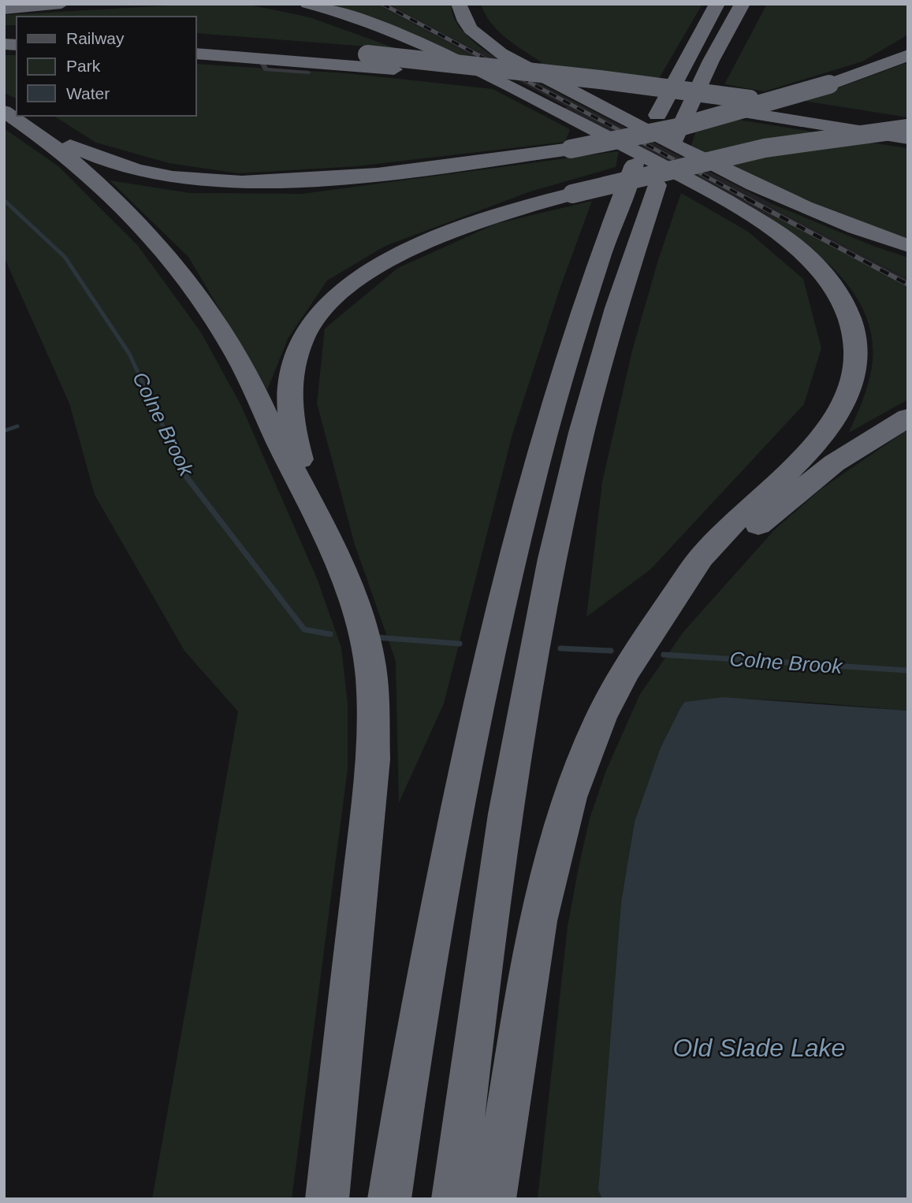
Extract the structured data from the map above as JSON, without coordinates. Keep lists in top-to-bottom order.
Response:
{
  "water": ["Colne Brook", "Old Slade Lake"],
  "legend": ["Railway", "Park", "Water"]
}
